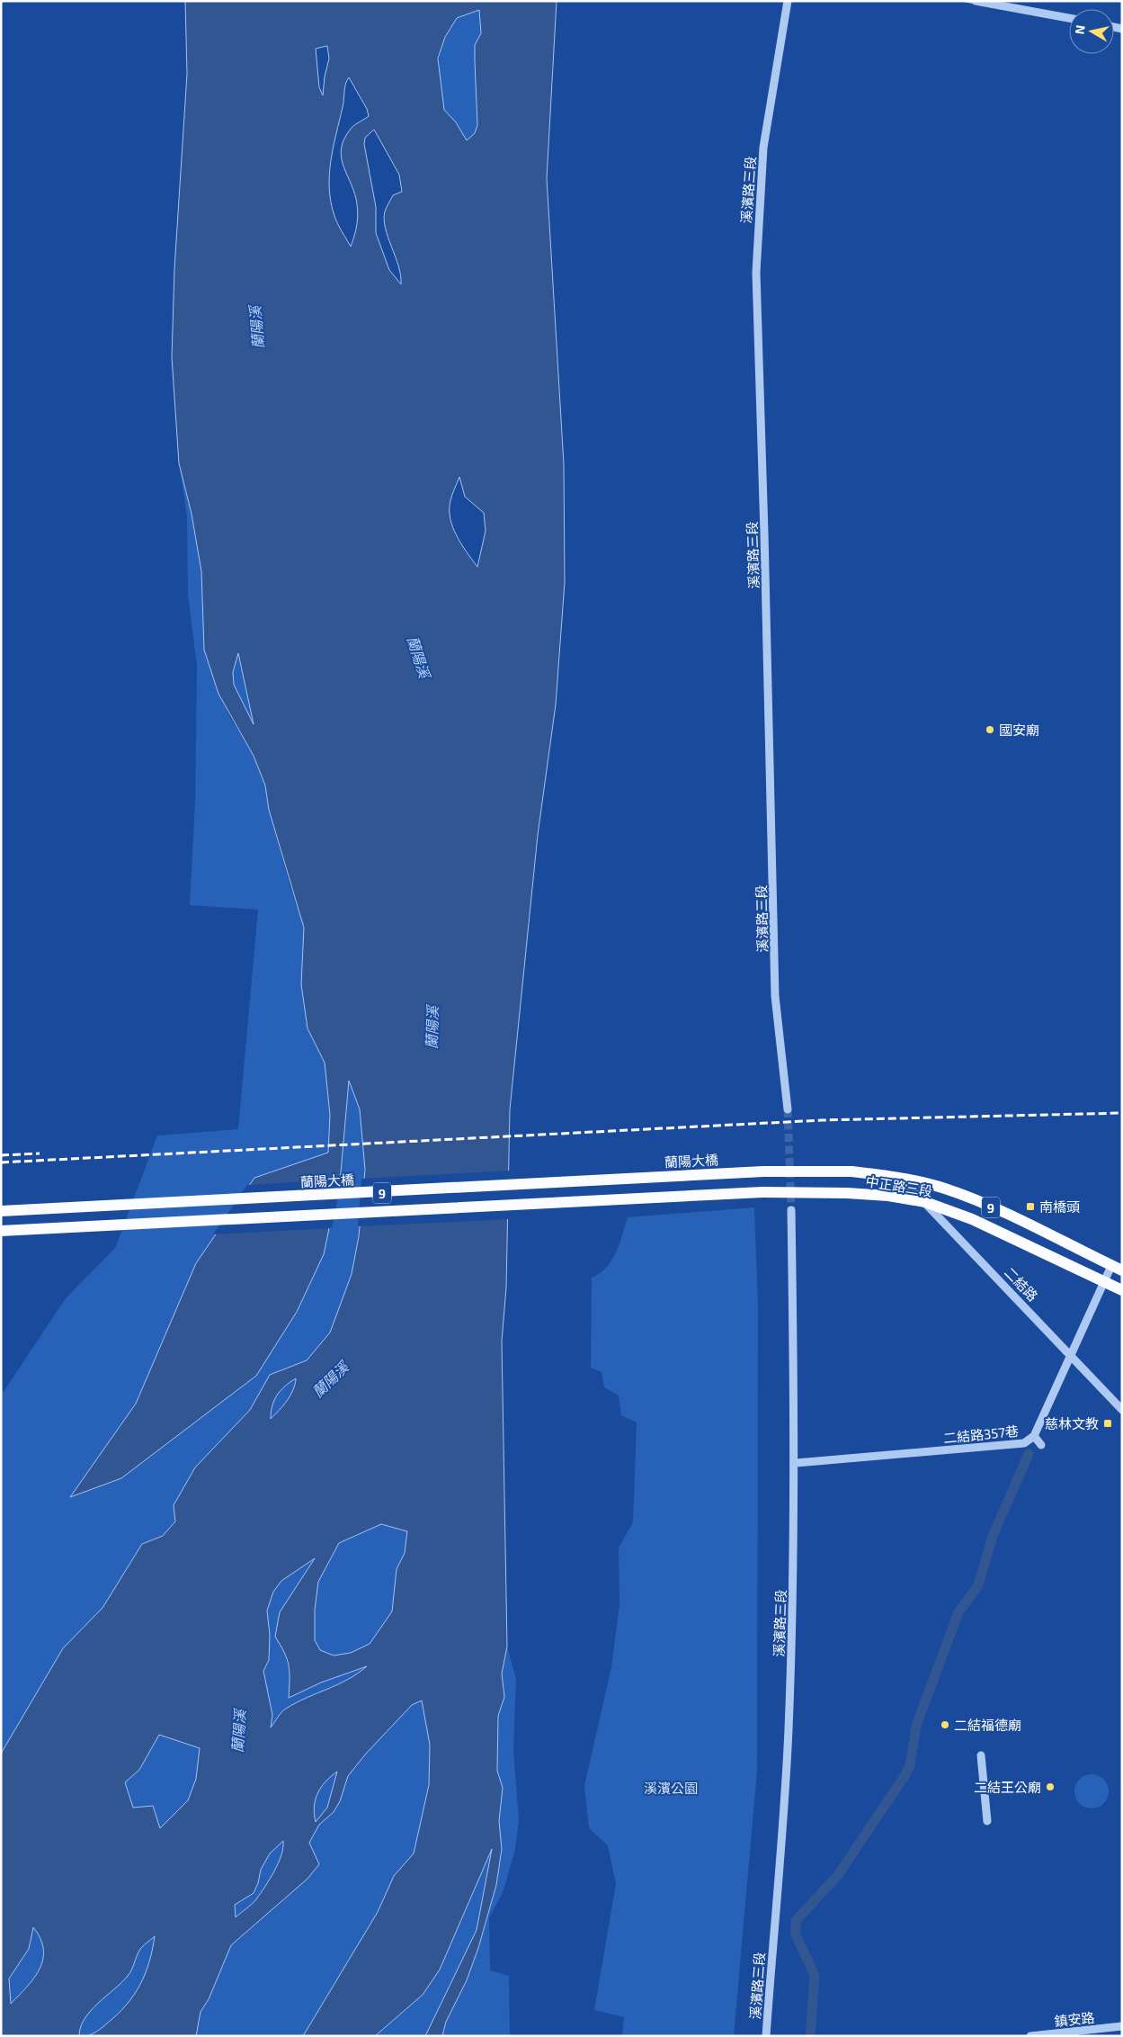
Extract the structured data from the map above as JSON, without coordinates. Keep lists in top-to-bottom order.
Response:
{
  "streets": {
    "main road": ["蘭陽大橋", "中正路三段", "9"],
    "street": [
      "溪濱路三段",
      "二結路",
      "二結路357巷",
      "鎮安路"
    ]
  },
  "crossings": [
    ["溪濱路三段", "二結路357巷"],
    ["蘭陽大橋", "中正路三段"],
    ["中正路三段", "二結路"],
    ["中正路三段", "二結路357巷"],
    ["二結路", "二結路357巷"]
  ],
  "water": ["蘭陽溪"],
  "parks": ["溪濱公園"],
  "places": {
    "other": ["國安廟", "二結福德廟", "二結王公廟"],
    "transit": ["南橋頭", "慈林文教"]
  },
  "north": "left"
}
